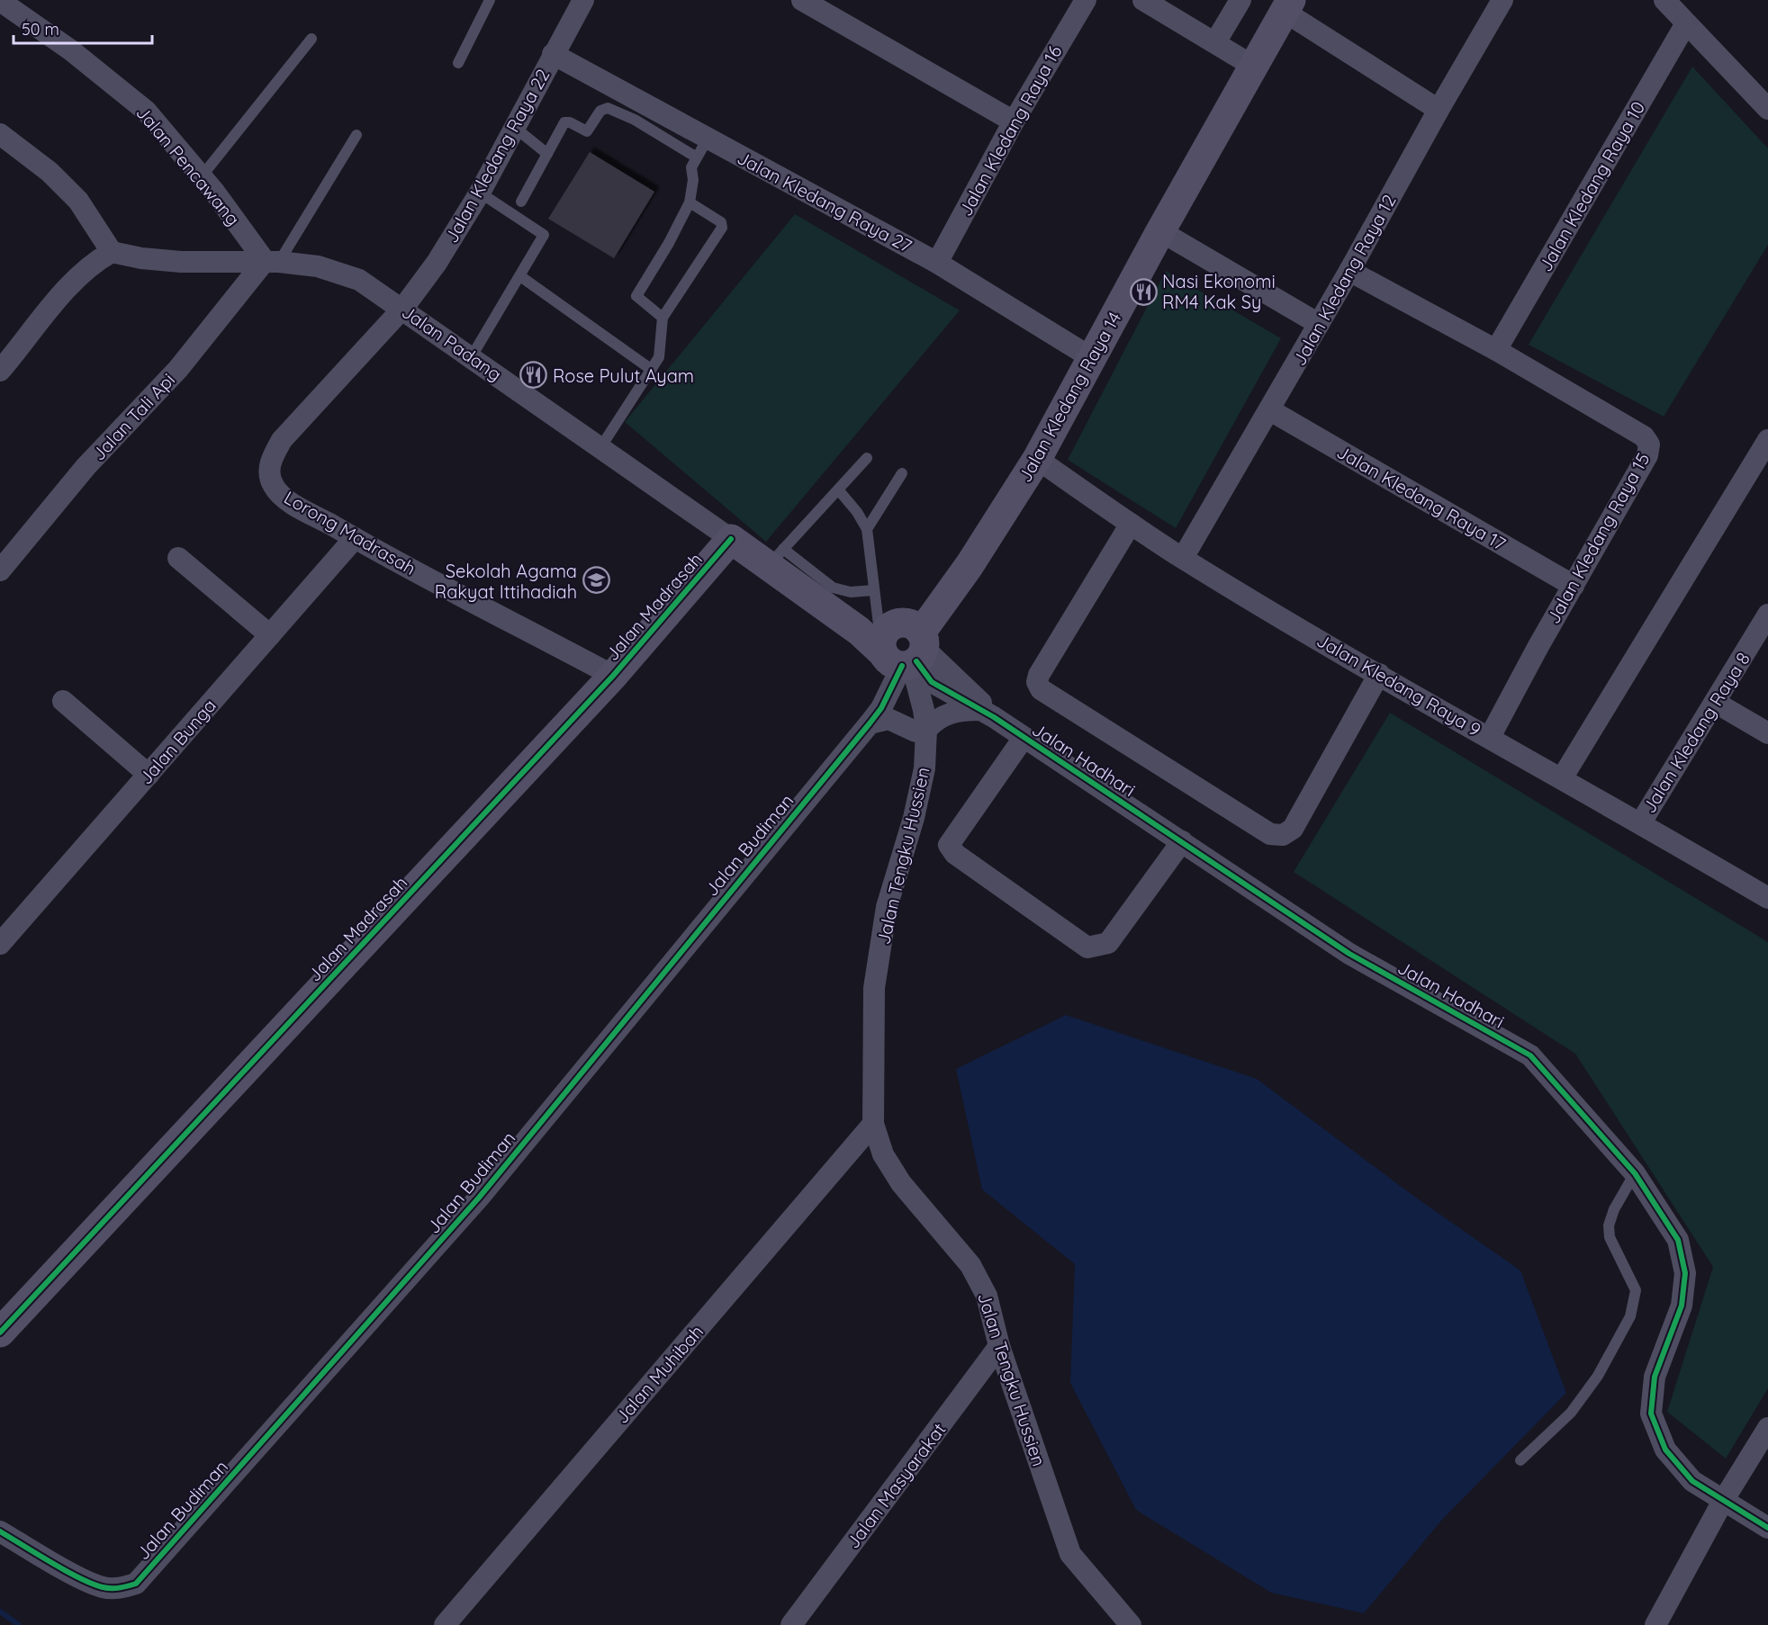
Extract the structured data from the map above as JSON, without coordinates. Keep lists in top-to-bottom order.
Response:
{
  "streets": {
    "street": [
      "Jalan Kledang Raya 16",
      "Jalan Kledang Raya 22",
      "Jalan Pencawang",
      "Jalan Kledang Raya 10",
      "Jalan Kledang Raya 27",
      "Jalan Kledang Raya 12",
      "Jalan Padang",
      "Jalan Kledang Raya 14",
      "Jalan Tali Api",
      "Jalan Kledang Raya 17",
      "Lorong Madrasah",
      "Jalan Kledang Raya 15",
      "Jalan Madrasah",
      "Jalan Kledang Raya 9",
      "Jalan Kledang Raya 8",
      "Jalan Bunga",
      "Jalan Hadhari",
      "Jalan Budiman",
      "Jalan Tengku Hussien",
      "Jalan Muhibah",
      "Jalan Masyarakat"
    ]
  },
  "crossings": [
    ["Jalan Kledang Raya 16", "Jalan Kledang Raya 27"],
    ["Jalan Kledang Raya 22", "Jalan Kledang Raya 27"],
    ["Jalan Kledang Raya 22", "Jalan Padang"],
    ["Jalan Kledang Raya 22", "Lorong Madrasah"],
    ["Jalan Pencawang", "Jalan Padang"],
    ["Jalan Pencawang", "Jalan Tali Api"],
    ["Jalan Kledang Raya 10", "Jalan Kledang Raya 15"],
    ["Jalan Kledang Raya 27", "Jalan Kledang Raya 14"],
    ["Jalan Kledang Raya 12", "Jalan Kledang Raya 17"],
    ["Jalan Kledang Raya 12", "Jalan Kledang Raya 15"],
    ["Jalan Kledang Raya 12", "Jalan Kledang Raya 9"],
    ["Jalan Padang", "Jalan Kledang Raya 14"],
    ["Jalan Padang", "Jalan Tali Api"],
    ["Jalan Padang", "Lorong Madrasah"],
    ["Jalan Padang", "Jalan Madrasah"],
    ["Jalan Padang", "Jalan Hadhari"],
    ["Jalan Padang", "Jalan Budiman"],
    ["Jalan Kledang Raya 14", "Jalan Kledang Raya 9"],
    ["Jalan Kledang Raya 14", "Jalan Hadhari"],
    ["Jalan Kledang Raya 14", "Jalan Budiman"],
    ["Jalan Kledang Raya 17", "Jalan Kledang Raya 15"],
    ["Lorong Madrasah", "Jalan Madrasah"],
    ["Lorong Madrasah", "Jalan Bunga"],
    ["Jalan Kledang Raya 15", "Jalan Kledang Raya 9"],
    ["Jalan Kledang Raya 9", "Jalan Kledang Raya 8"],
    ["Jalan Hadhari", "Jalan Budiman"],
    ["Jalan Tengku Hussien", "Jalan Muhibah"],
    ["Jalan Tengku Hussien", "Jalan Masyarakat"]
  ],
  "places": {
    "restaurant": ["Nasi Ekonomi RM4 Kak Sy", "Rose Pulut Ayam"],
    "school or university": ["Sekolah Agama Rakyat Ittihadiah"]
  },
  "scale_bar": "50 m"
}
